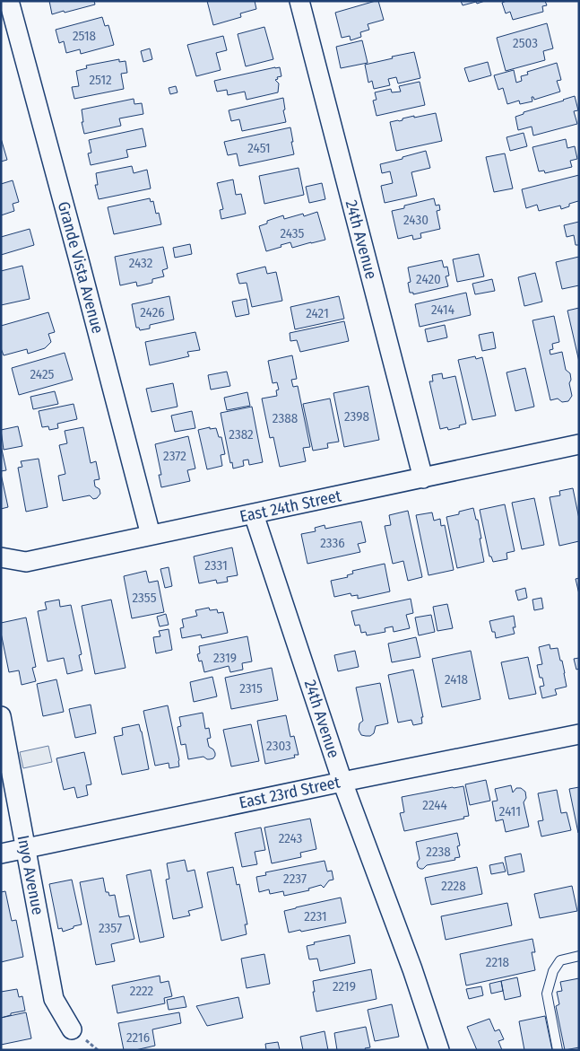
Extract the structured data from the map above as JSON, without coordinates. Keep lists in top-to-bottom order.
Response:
{
  "streets": {
    "street": [
      "24th Avenue",
      "Grande Vista Avenue",
      "East 24th Street",
      "East 23rd Street",
      "Inyo Avenue"
    ]
  },
  "crossings": [
    ["24th Avenue", "East 24th Street"],
    ["24th Avenue", "East 23rd Street"],
    ["Grande Vista Avenue", "East 24th Street"],
    ["East 23rd Street", "Inyo Avenue"]
  ],
  "house_numbers": [
    "2518",
    "2503",
    "2512",
    "2451",
    "2430",
    "2435",
    "2432",
    "2420",
    "2414",
    "2426",
    "2421",
    "2425",
    "2398",
    "2388",
    "2382",
    "2372",
    "2336",
    "2331",
    "2355",
    "2319",
    "2418",
    "2315",
    "2303",
    "2244",
    "2411",
    "2243",
    "2238",
    "2237",
    "2228",
    "2231",
    "2357",
    "2218",
    "2219",
    "2222",
    "2216"
  ]
}
